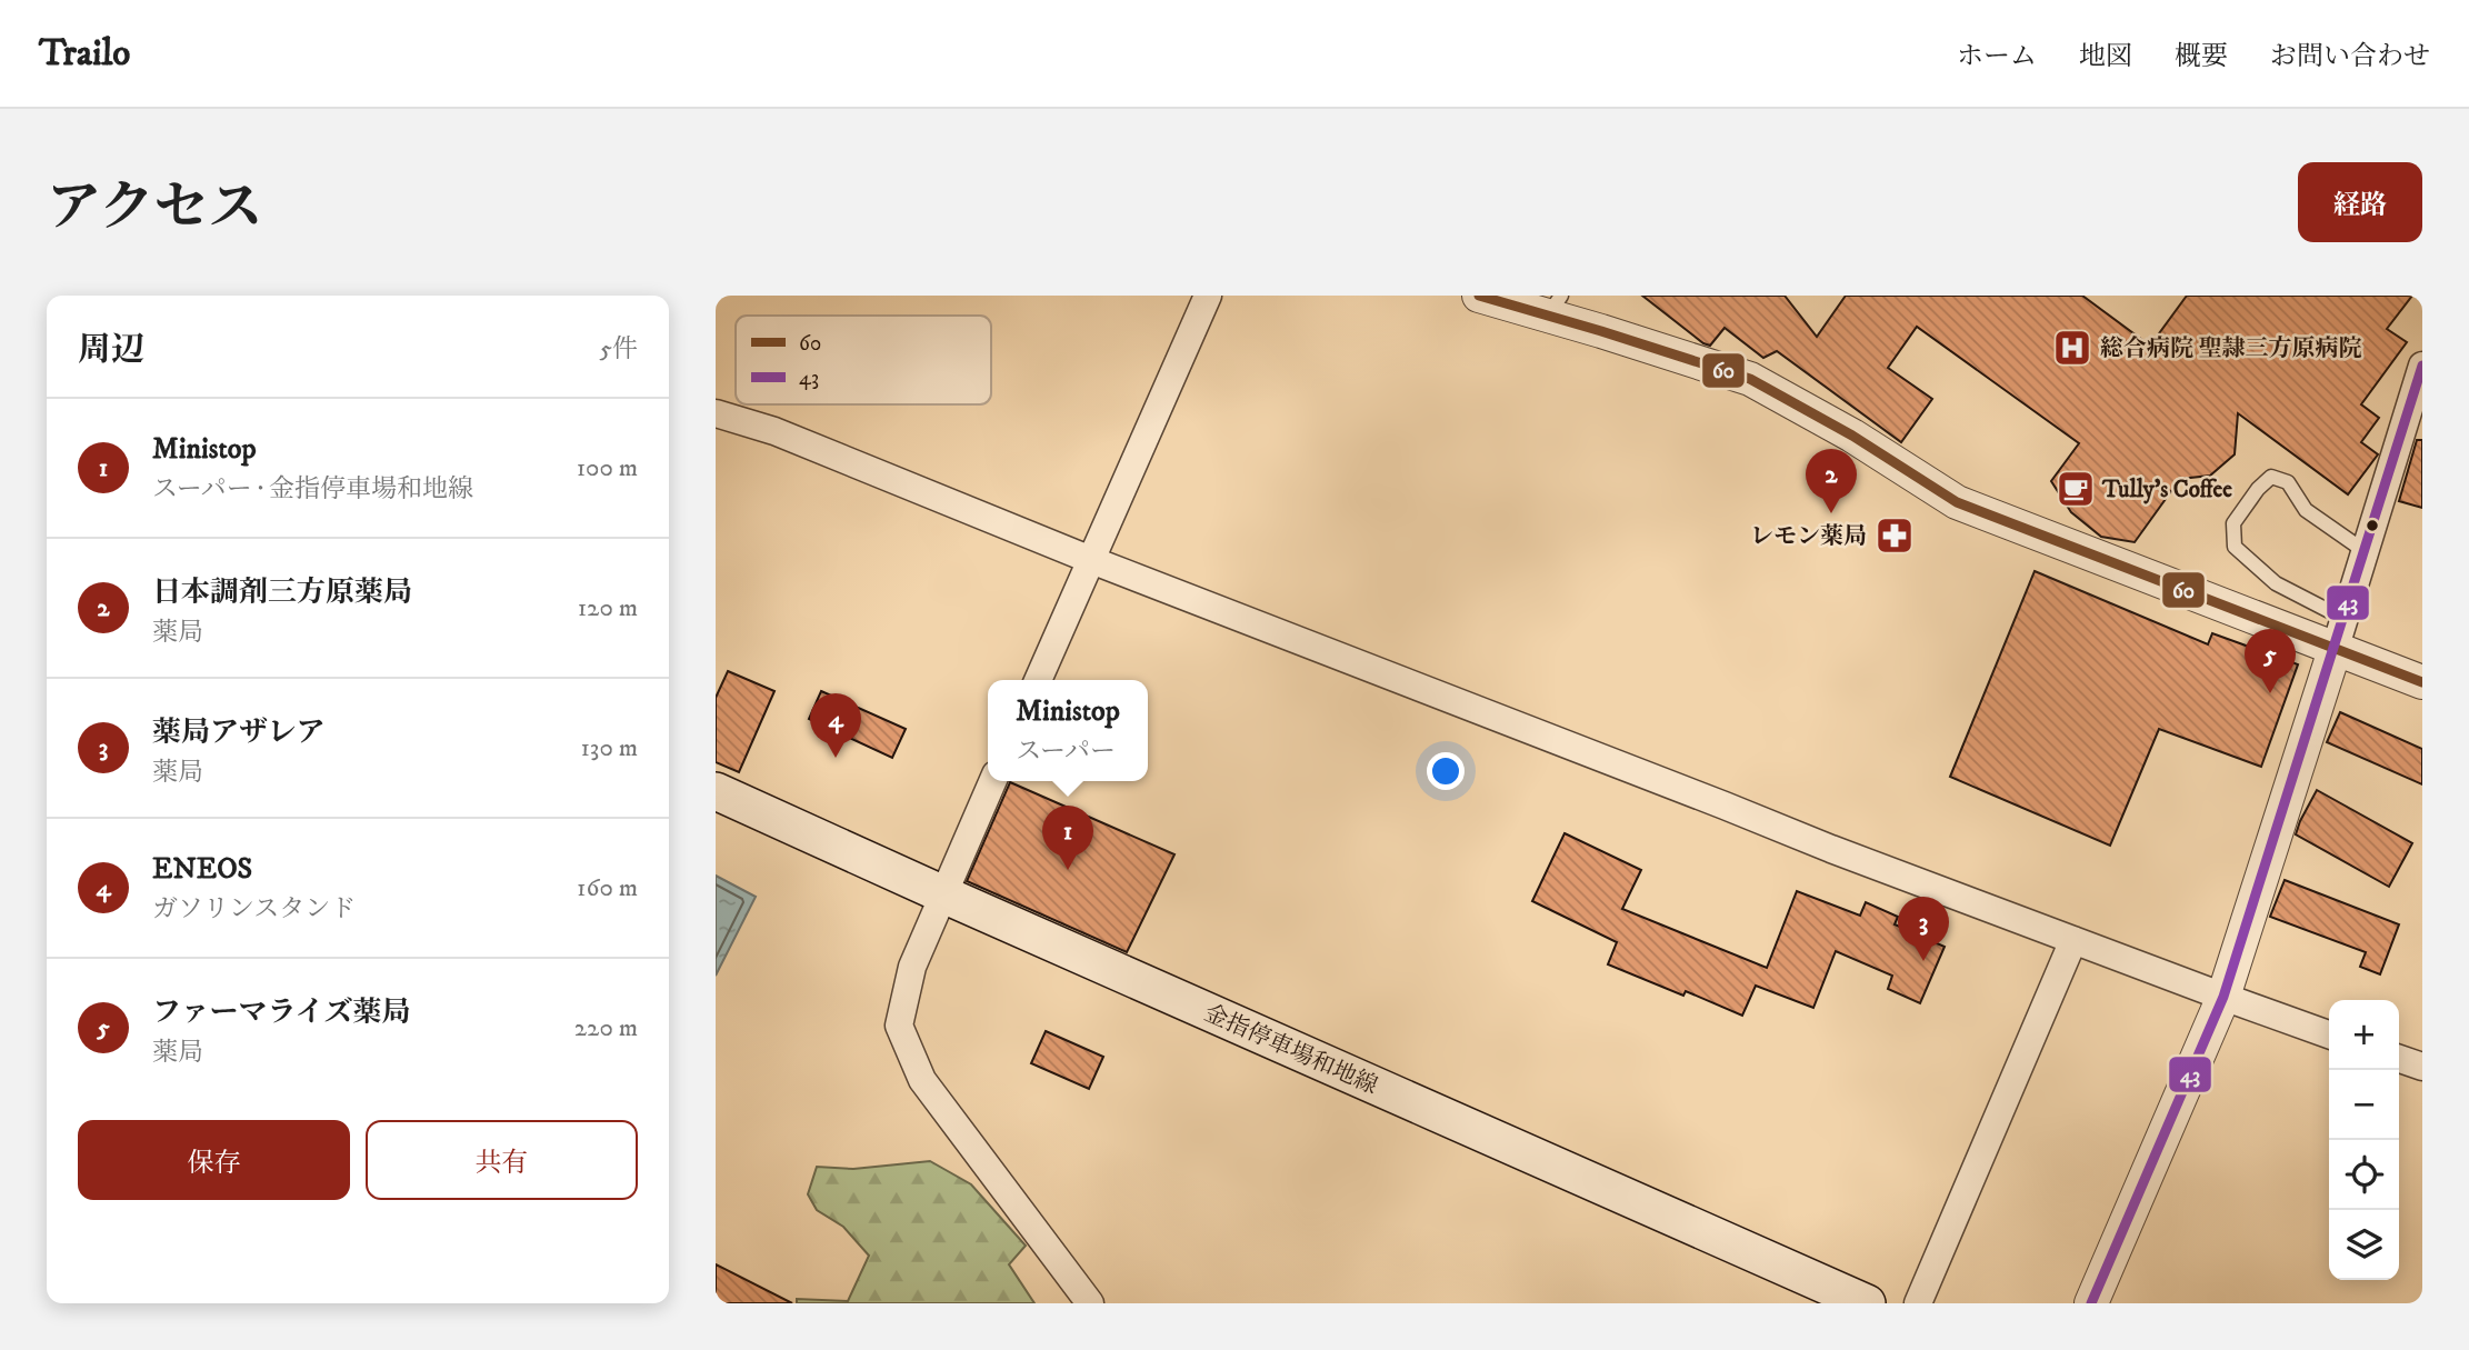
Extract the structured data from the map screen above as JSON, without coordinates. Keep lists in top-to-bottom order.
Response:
{
  "streets": {
    "main road": ["金指停車場和地線"]
  },
  "places": {
    "hospital": ["総合病院 聖隷三方原病院"],
    "cafe": ["Tully's Coffee"],
    "pharmacy": ["レモン薬局"]
  },
  "lines": ["transit line 60", "transit line 43"],
  "legend": ["60", "43"],
  "page": {
    "header": "Trailo",
    "nav": [
      "ホーム",
      "地図",
      "概要",
      "お問い合わせ"
    ],
    "title": "アクセス",
    "buttons": [
      "経路",
      ["保存", "共有"]
    ],
    "heading": ["周辺", "5件"],
    "list": [
      {
        "mark": "1",
        "name": "Ministop",
        "note": "スーパー · 金指停車場和地線",
        "value": "100 m"
      },
      {
        "mark": "2",
        "name": "日本調剤三方原薬局",
        "note": "薬局",
        "value": "120 m"
      },
      {
        "mark": "3",
        "name": "薬局アザレア",
        "note": "薬局",
        "value": "130 m"
      },
      {
        "mark": "4",
        "name": "ENEOS",
        "note": "ガソリンスタンド",
        "value": "160 m"
      },
      {
        "mark": "5",
        "name": "ファーマライズ薬局",
        "note": "薬局",
        "value": "220 m"
      }
    ],
    "pins": [
      "2",
      "5",
      "4",
      "1",
      "3"
    ],
    "popup": ["Ministop", "スーパー"],
    "map_buttons": ["+", "−"]
  }
}
